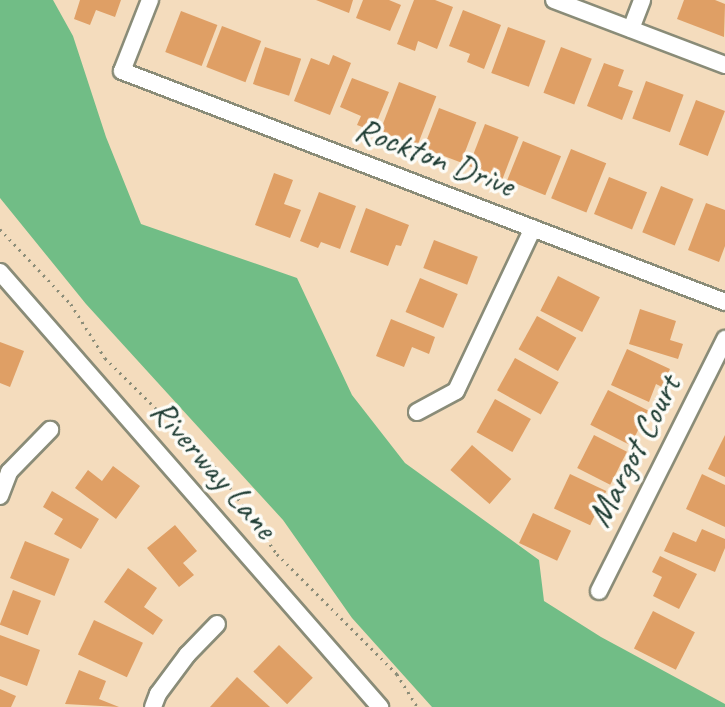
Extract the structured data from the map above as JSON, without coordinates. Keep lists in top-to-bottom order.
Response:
{
  "streets": {
    "street": ["Rockton Drive", "Margot Court", "Riverway Lane"]
  }
}
